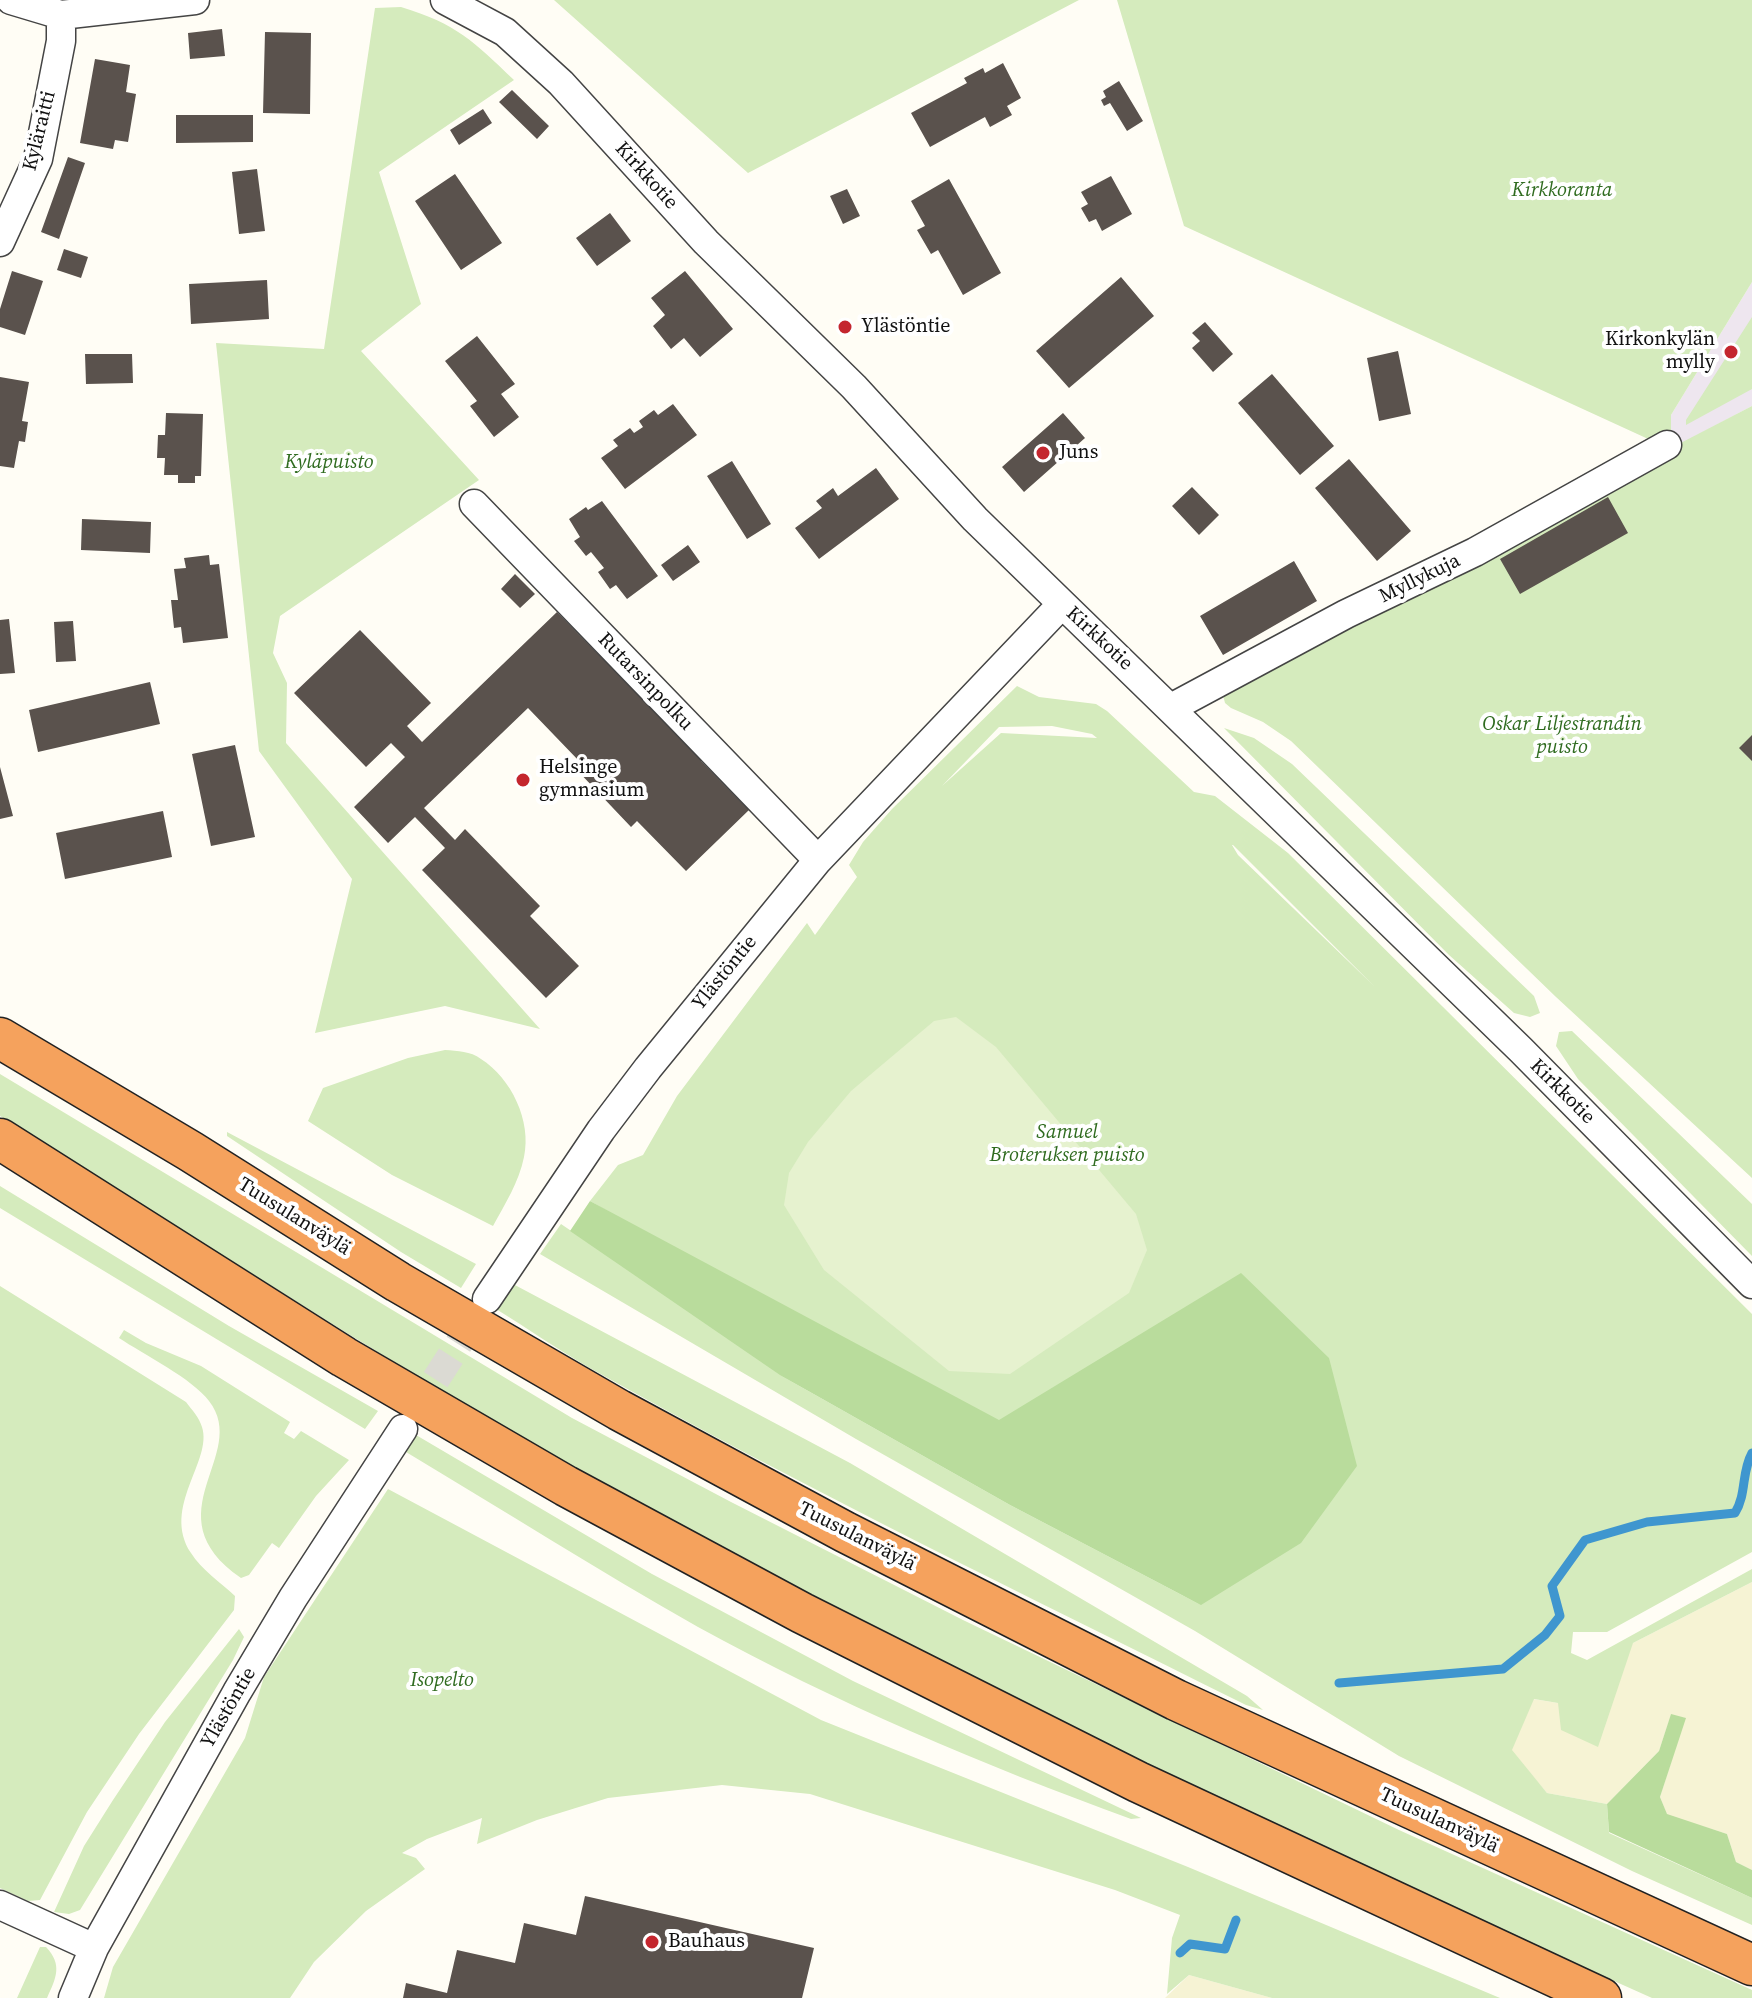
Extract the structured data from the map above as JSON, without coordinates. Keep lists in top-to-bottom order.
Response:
{
  "streets": {
    "highway": ["Tuusulanväylä"],
    "street": [
      "Kyläraitti",
      "Kirkkotie",
      "Myllykuja",
      "Rutarsinpolku",
      "Ylästöntie"
    ]
  },
  "crossings": [
    ["Kirkkotie", "Myllykuja"],
    ["Kirkkotie", "Ylästöntie"],
    ["Rutarsinpolku", "Ylästöntie"]
  ],
  "parks": [
    "Kirkkoranta",
    "Kyläpuisto",
    "Oskar Liljestrandin puisto",
    "Samuel Broteruksen puisto",
    "Isopelto"
  ],
  "places": [
    "Ylästöntie",
    "Kirkonkylän mylly",
    "Juns",
    "Helsinge gymnasium",
    "Bauhaus"
  ]
}
